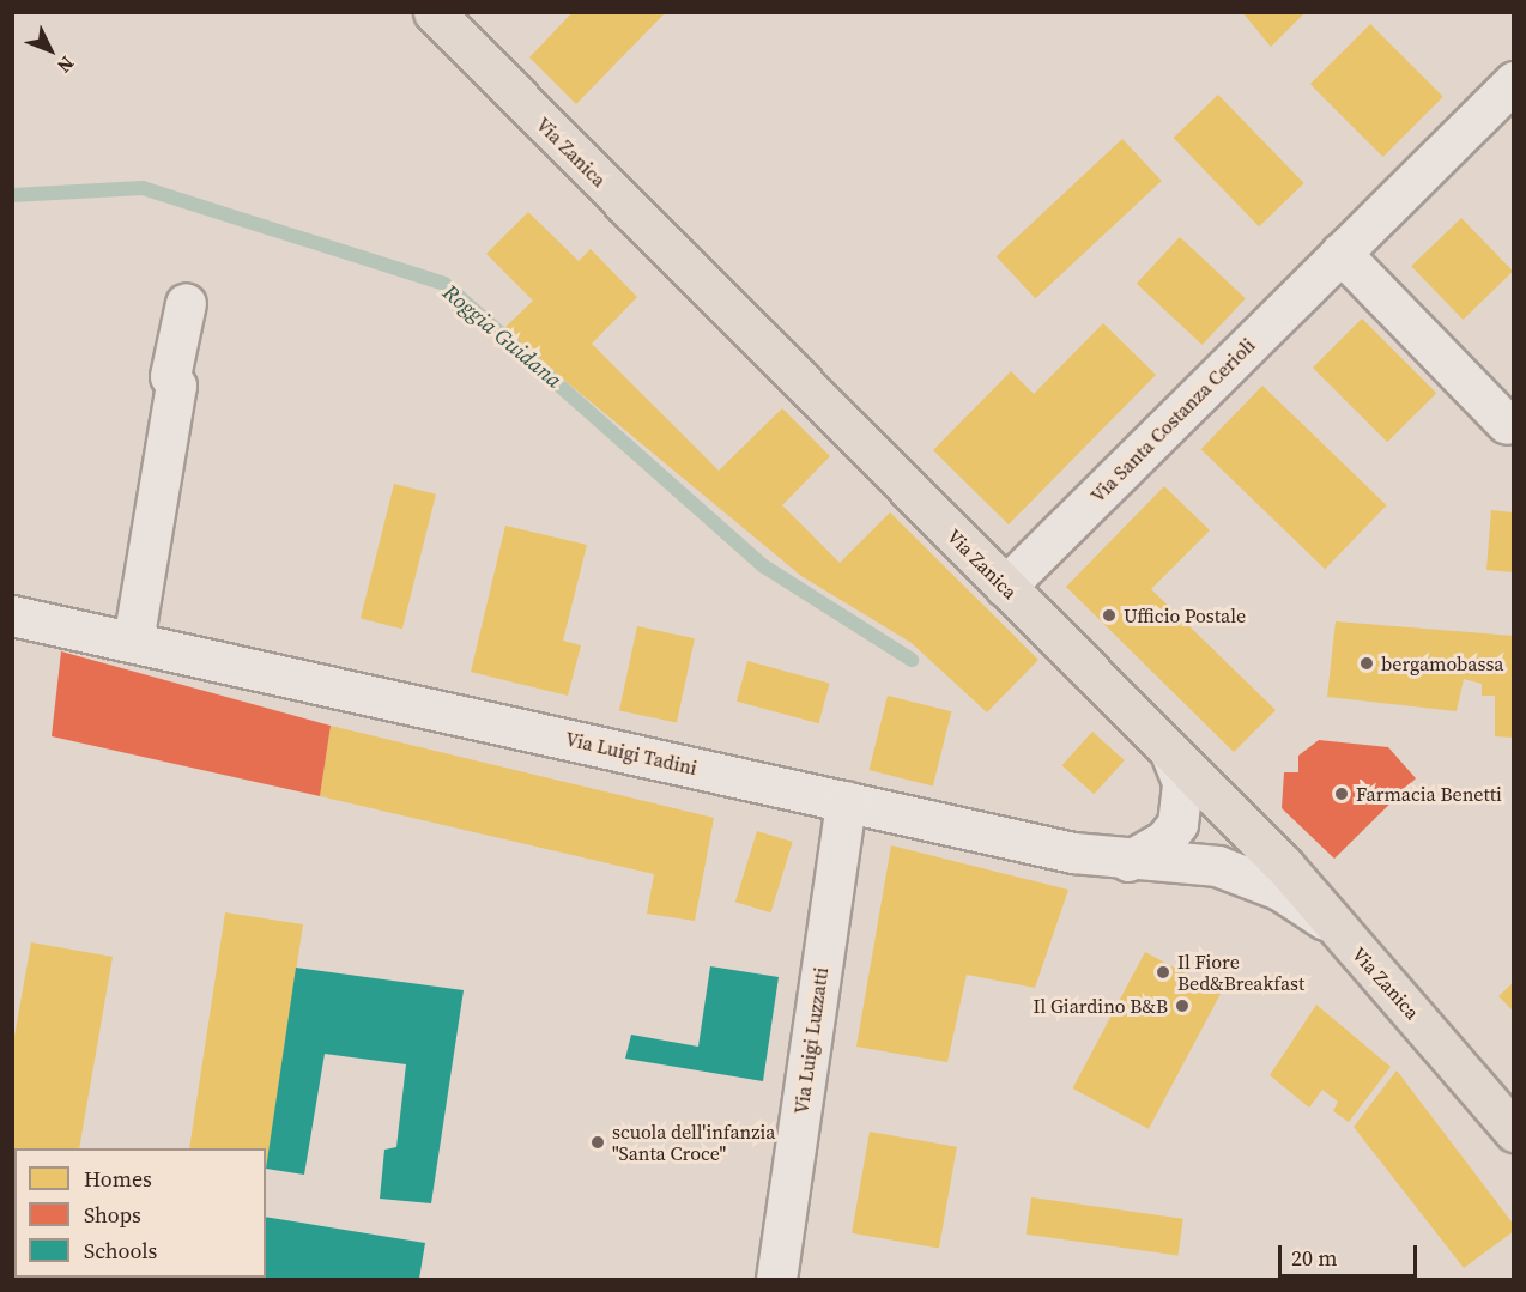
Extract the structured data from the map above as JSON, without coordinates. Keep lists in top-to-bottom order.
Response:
{
  "streets": {
    "main road": ["Via Zanica"],
    "street": ["Via Santa Costanza Cerioli", "Via Luigi Tadini", "Via Luigi Luzzatti"]
  },
  "crossings": [
    ["Via Zanica", "Via Santa Costanza Cerioli"],
    ["Via Zanica", "Via Luigi Tadini"],
    ["Via Luigi Tadini", "Via Luigi Luzzatti"]
  ],
  "water": ["Roggia Guidana"],
  "places": [
    "Ufficio Postale",
    "bergamobassa",
    "Farmacia Benetti",
    "Il Fiore Bed&Breakfast",
    "Il Giardino B&B",
    "scuola dell'infanzia \"Santa Croce\""
  ],
  "legend": ["Homes", "Shops", "Schools"],
  "scale_bar": "20 m",
  "north": "bottom right"
}
